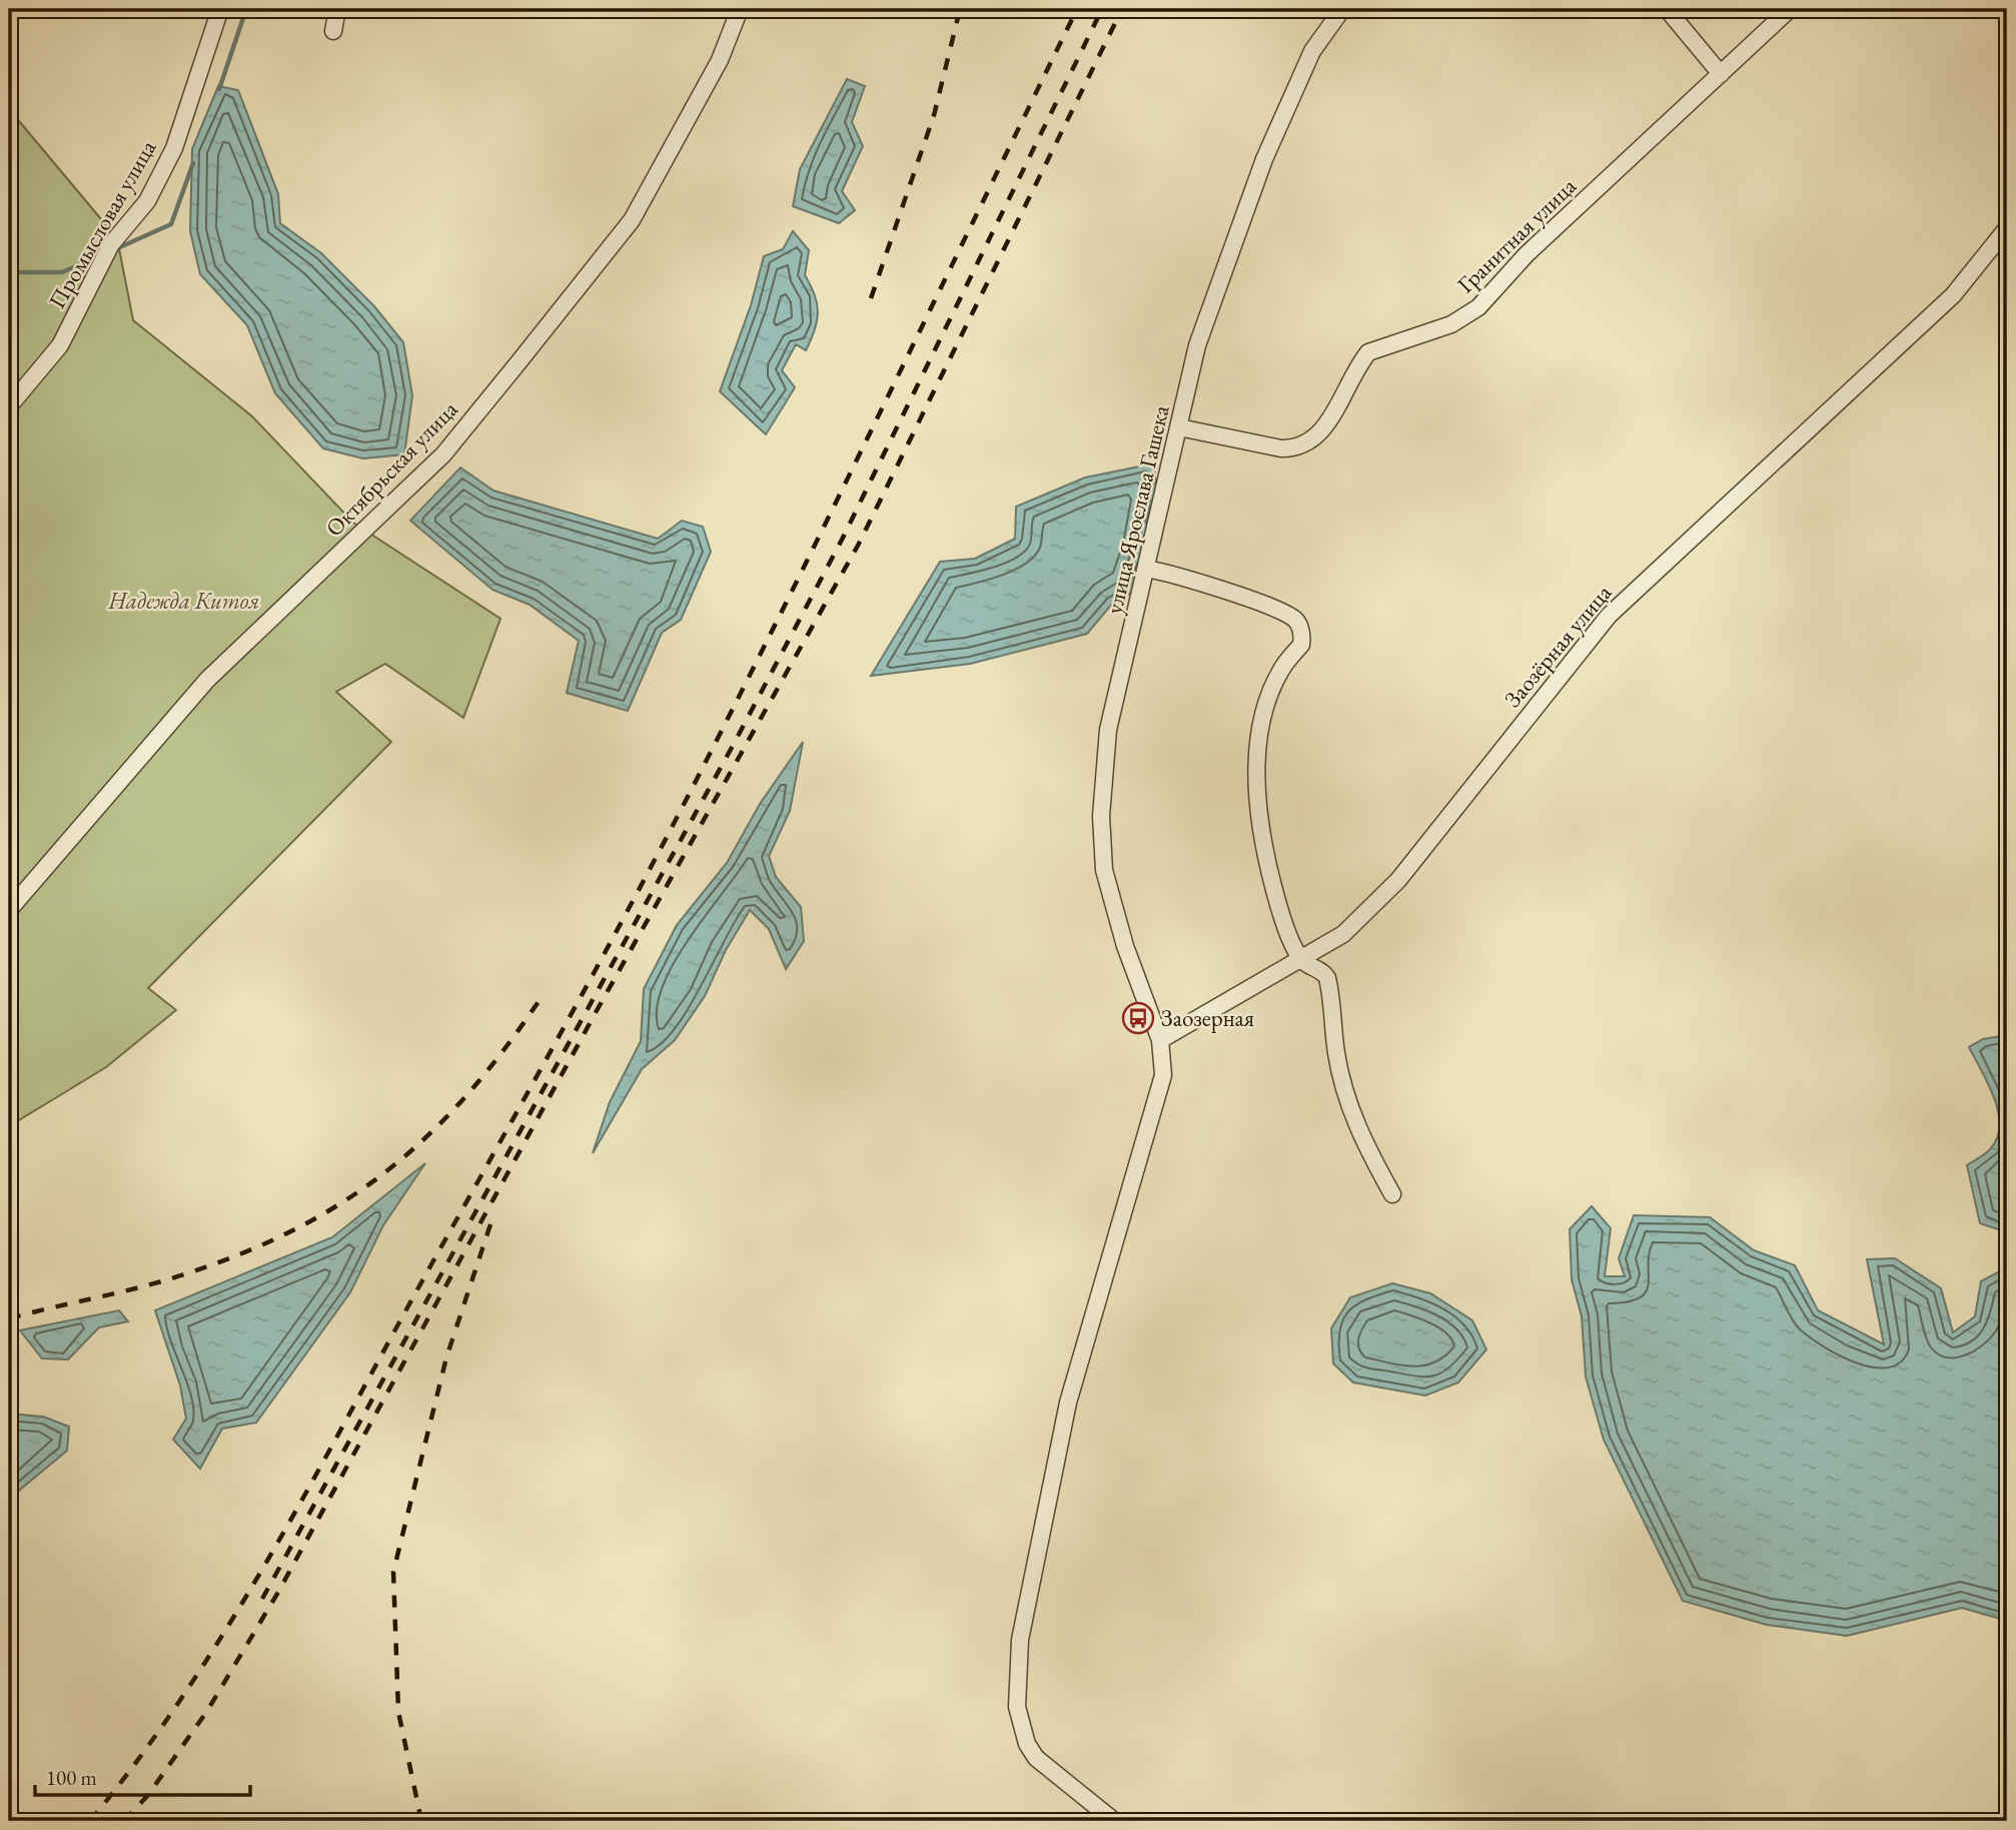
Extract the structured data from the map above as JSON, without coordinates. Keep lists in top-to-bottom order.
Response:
{
  "streets": {
    "street": [
      "Промысловая улица",
      "Гранитная улица",
      "Октябрьская улица",
      "улица Ярослава Гашека",
      "Заозёрная улица"
    ]
  },
  "crossings": [
    ["Гранитная улица", "улица Ярослава Гашека"],
    ["улица Ярослава Гашека", "Заозёрная улица"]
  ],
  "parks": ["Надежда Китоя"],
  "places": {
    "bus stop": ["Заозерная"]
  },
  "scale_bar": "100 m"
}
